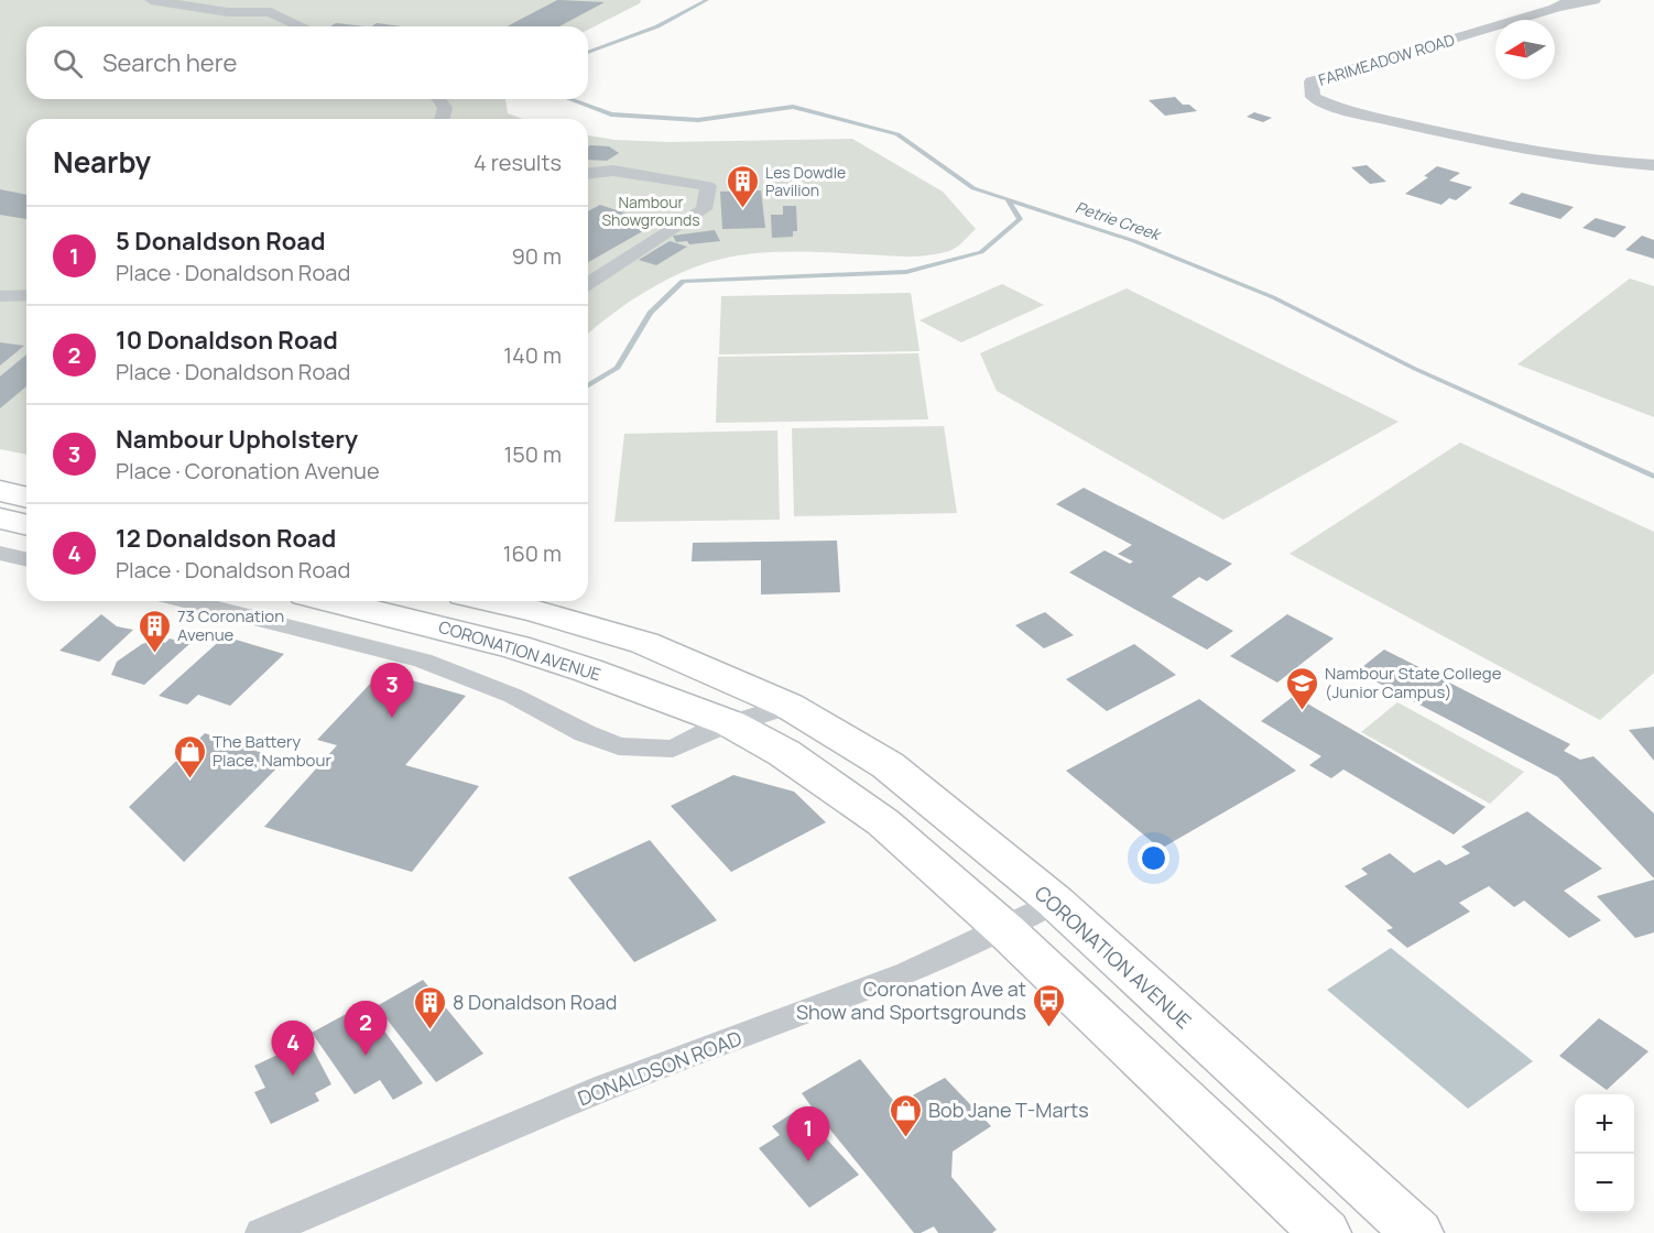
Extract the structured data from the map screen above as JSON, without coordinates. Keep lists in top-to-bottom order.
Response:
{
  "streets": {
    "main road": ["CORONATION AVENUE"],
    "street": ["FARIMEADOW ROAD", "DONALDSON ROAD"]
  },
  "crossings": [
    ["CORONATION AVENUE", "DONALDSON ROAD"]
  ],
  "water": ["Petrie Creek"],
  "parks": ["Nambour Showgrounds"],
  "places": {
    "building": ["Les Dowdle Pavilion", "73 Coronation Avenue", "8 Donaldson Road"],
    "school or university": ["Nambour State College (Junior Campus)"],
    "shop": ["The Battery Place, Nambour", "Bob Jane T-Marts"],
    "bus stop": ["Coronation Ave at Show and Sportsgrounds"]
  },
  "north": "left",
  "page": {
    "search": "Search here",
    "heading": ["Nearby", "4 results"],
    "list": [
      {
        "mark": "1",
        "name": "5 Donaldson Road",
        "note": "Place · Donaldson Road",
        "value": "90 m"
      },
      {
        "mark": "2",
        "name": "10 Donaldson Road",
        "note": "Place · Donaldson Road",
        "value": "140 m"
      },
      {
        "mark": "3",
        "name": "Nambour Upholstery",
        "note": "Place · Coronation Avenue",
        "value": "150 m"
      },
      {
        "mark": "4",
        "name": "12 Donaldson Road",
        "note": "Place · Donaldson Road",
        "value": "160 m"
      }
    ],
    "pins": [
      "3",
      "2",
      "4",
      "1"
    ],
    "map_buttons": ["+", "−"]
  }
}
